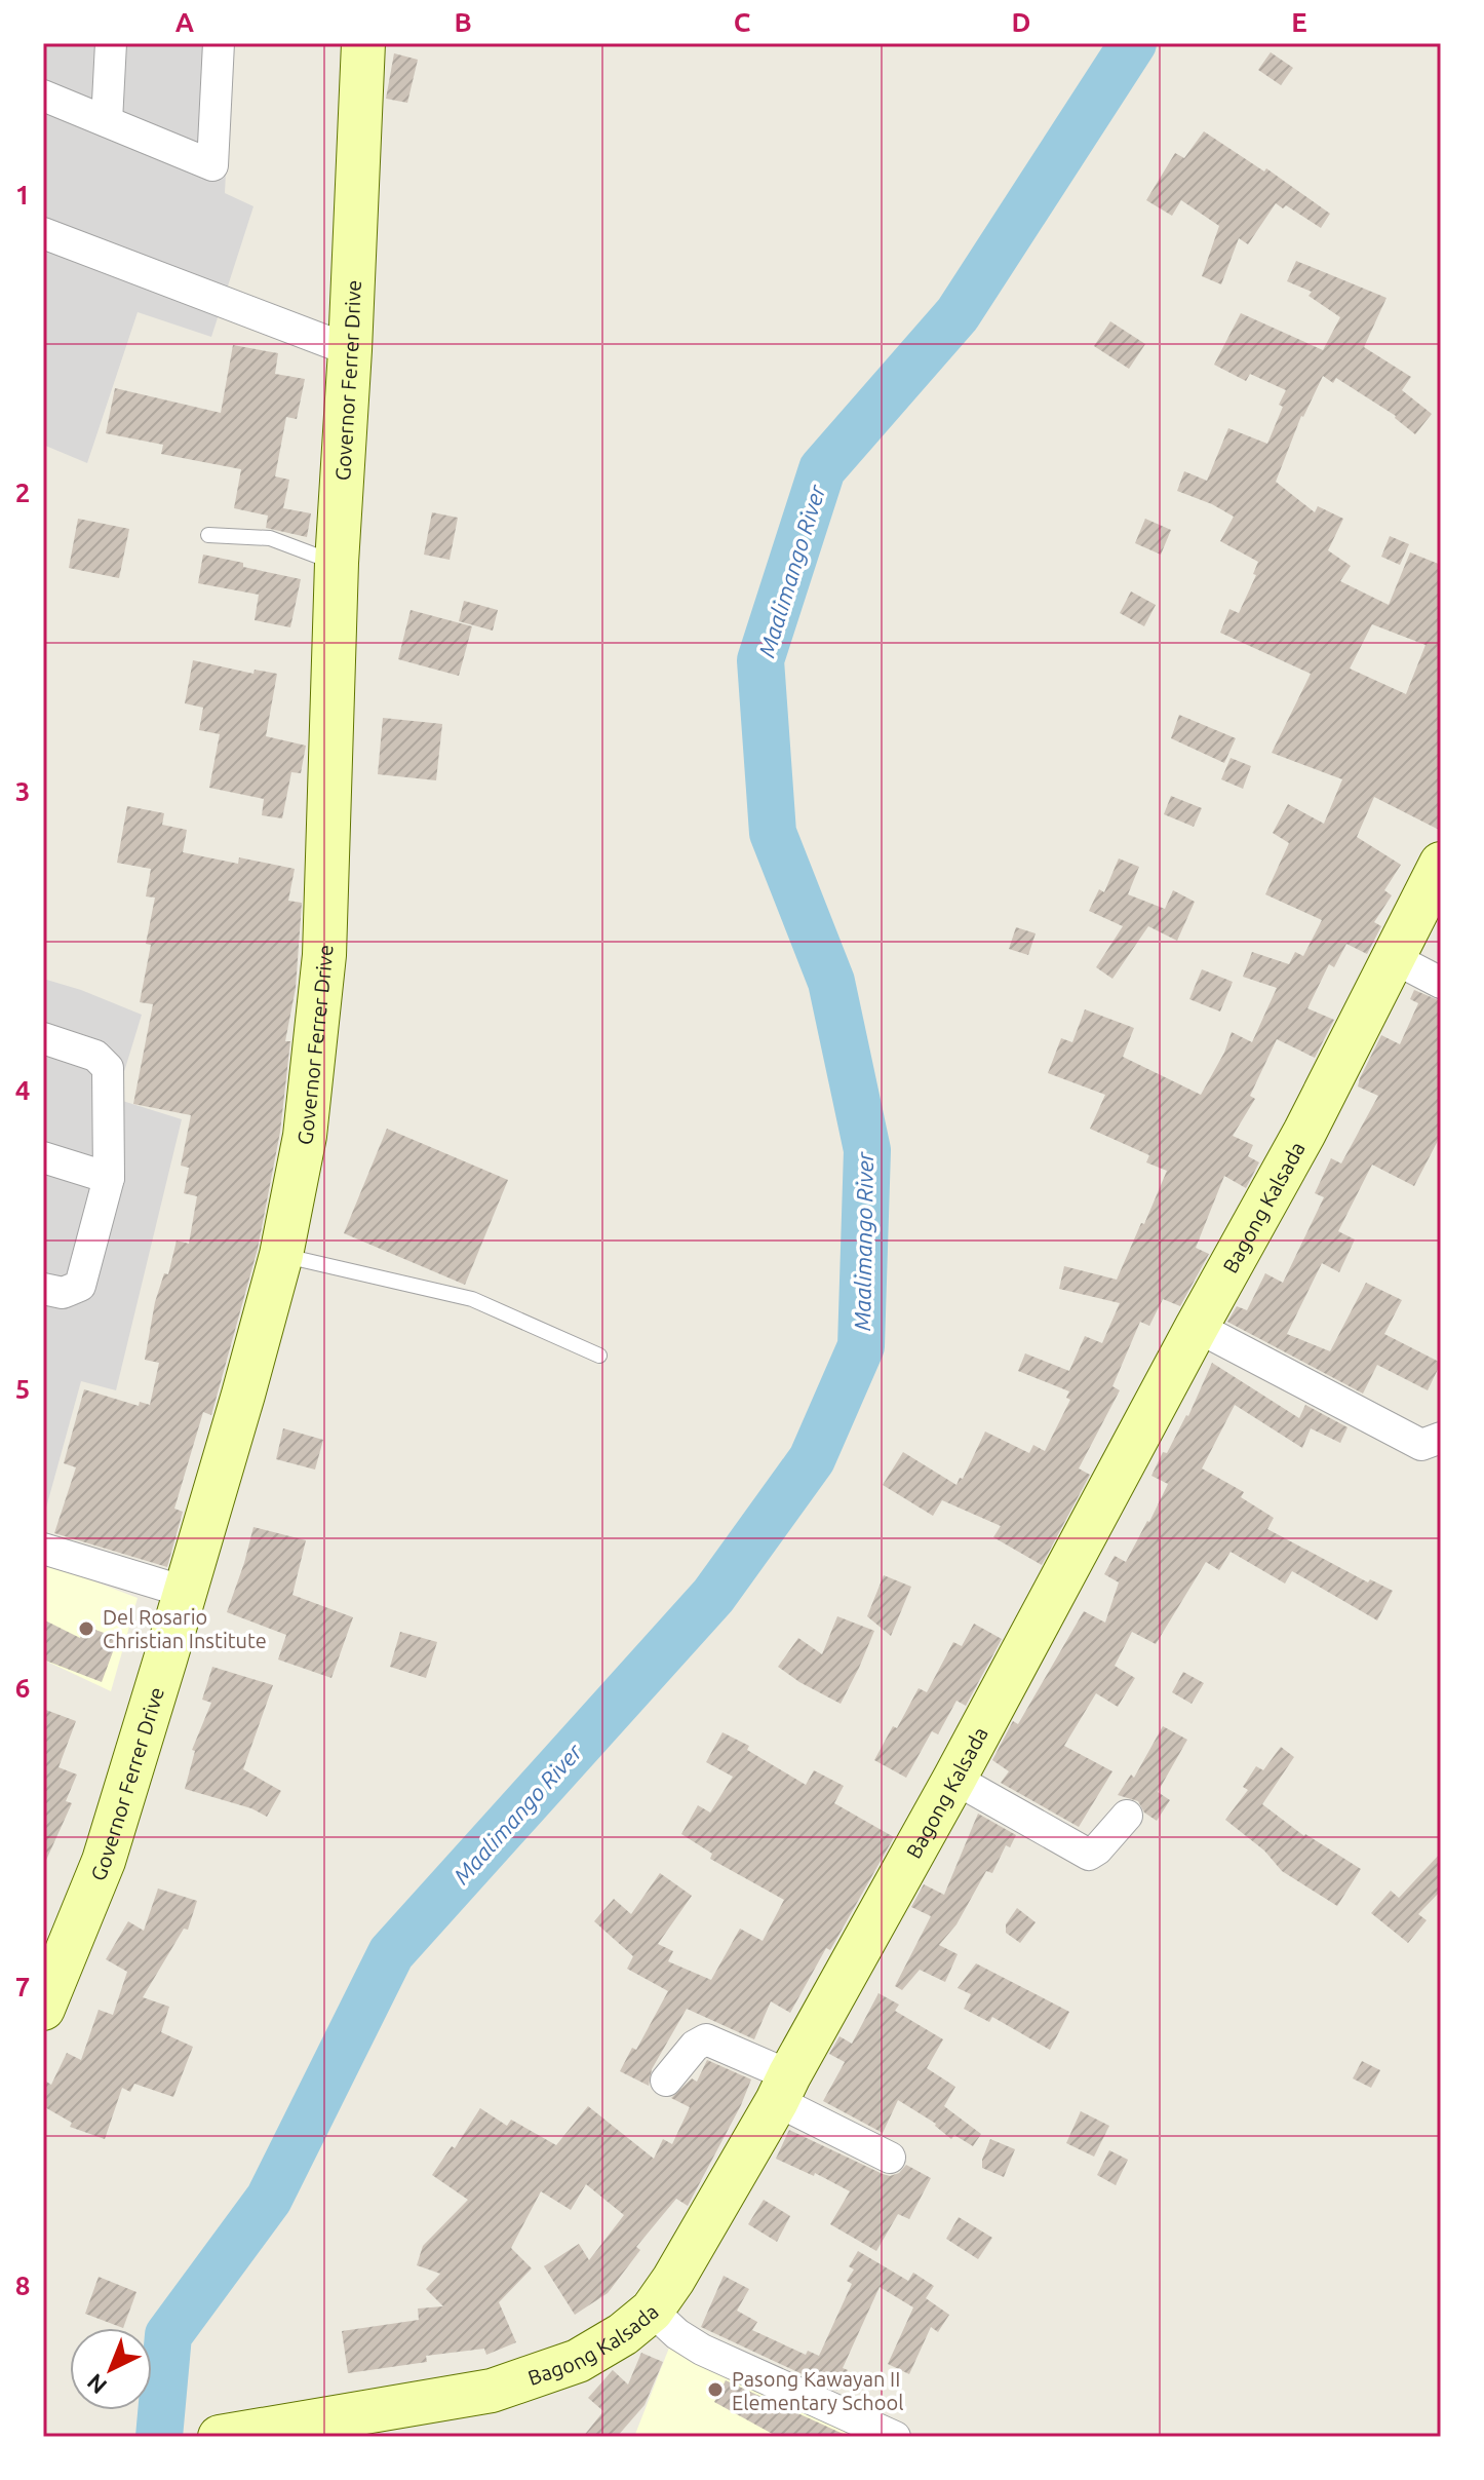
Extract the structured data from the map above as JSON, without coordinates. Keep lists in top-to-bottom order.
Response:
{
  "streets": {
    "street": ["Governor Ferrer Drive", "Bagong Kalsada"]
  },
  "water": ["Maalimango River"],
  "places": ["Del Rosario Christian Institute", "Pasong Kawayan II Elementary School"],
  "north": "bottom left",
  "grid": {
    "columns": [
      "A",
      "B",
      "C",
      "D",
      "E"
    ],
    "rows": [
      "1",
      "2",
      "3",
      "4",
      "5",
      "6",
      "7",
      "8"
    ]
  }
}
